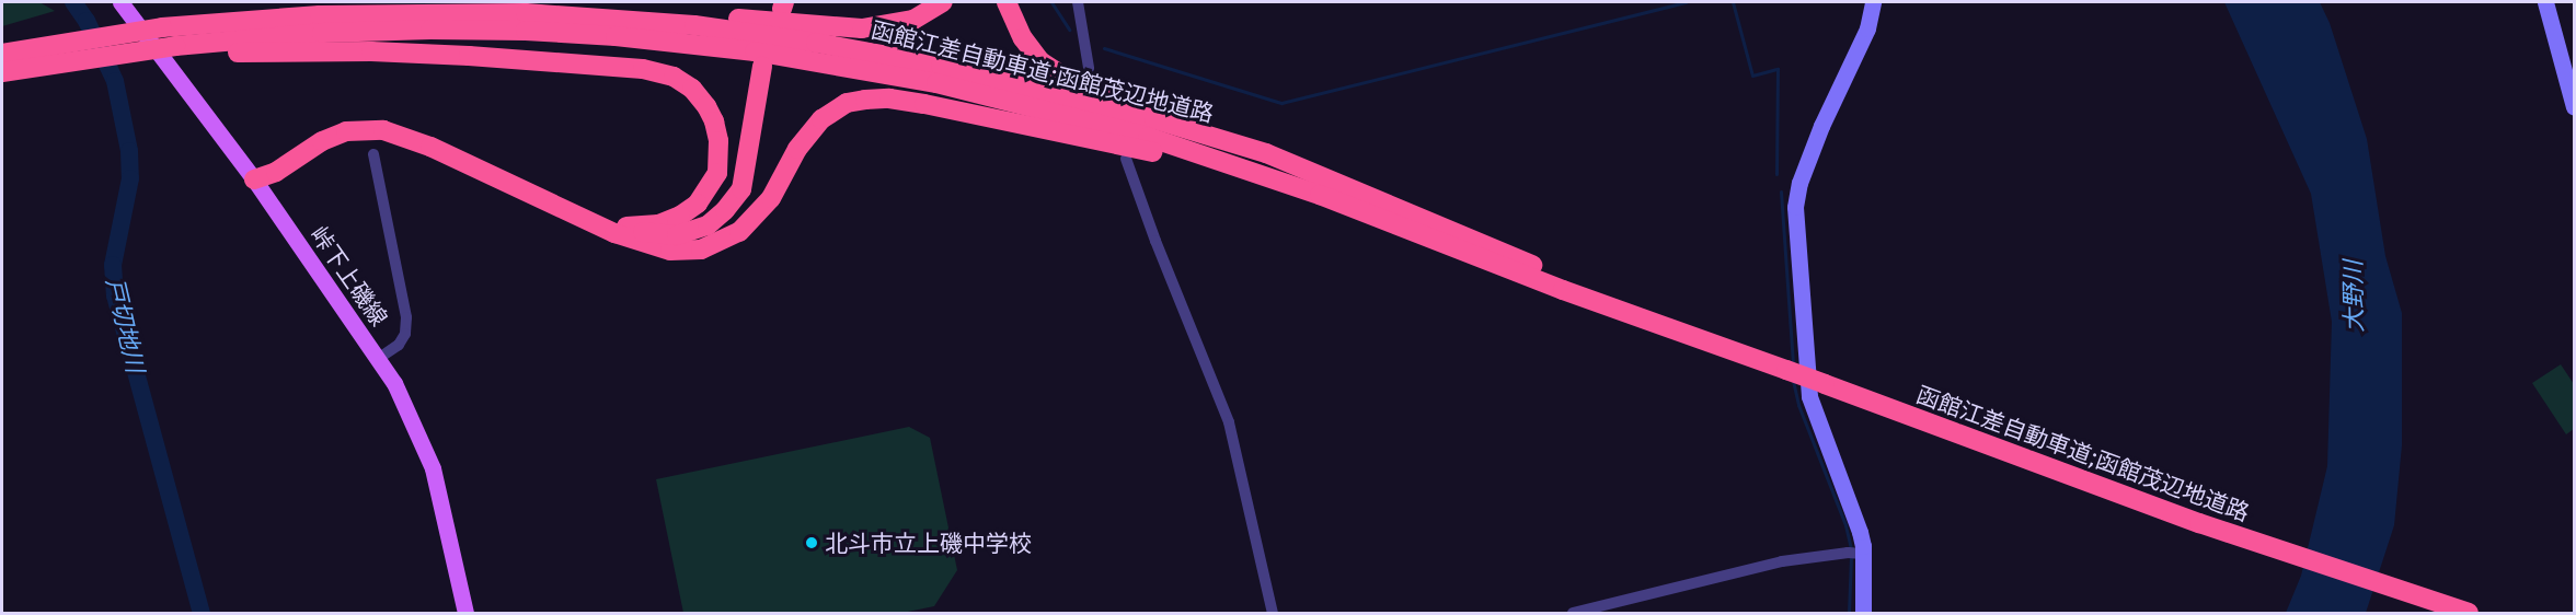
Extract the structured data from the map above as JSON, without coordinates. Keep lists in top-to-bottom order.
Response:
{
  "streets": {
    "highway": ["函館江差自動車道;函館茂辺地道路"],
    "main road": ["峠下上磯線"]
  },
  "water": ["大野川", "戸切地川"],
  "places": ["北斗市立上磯中学校"]
}
